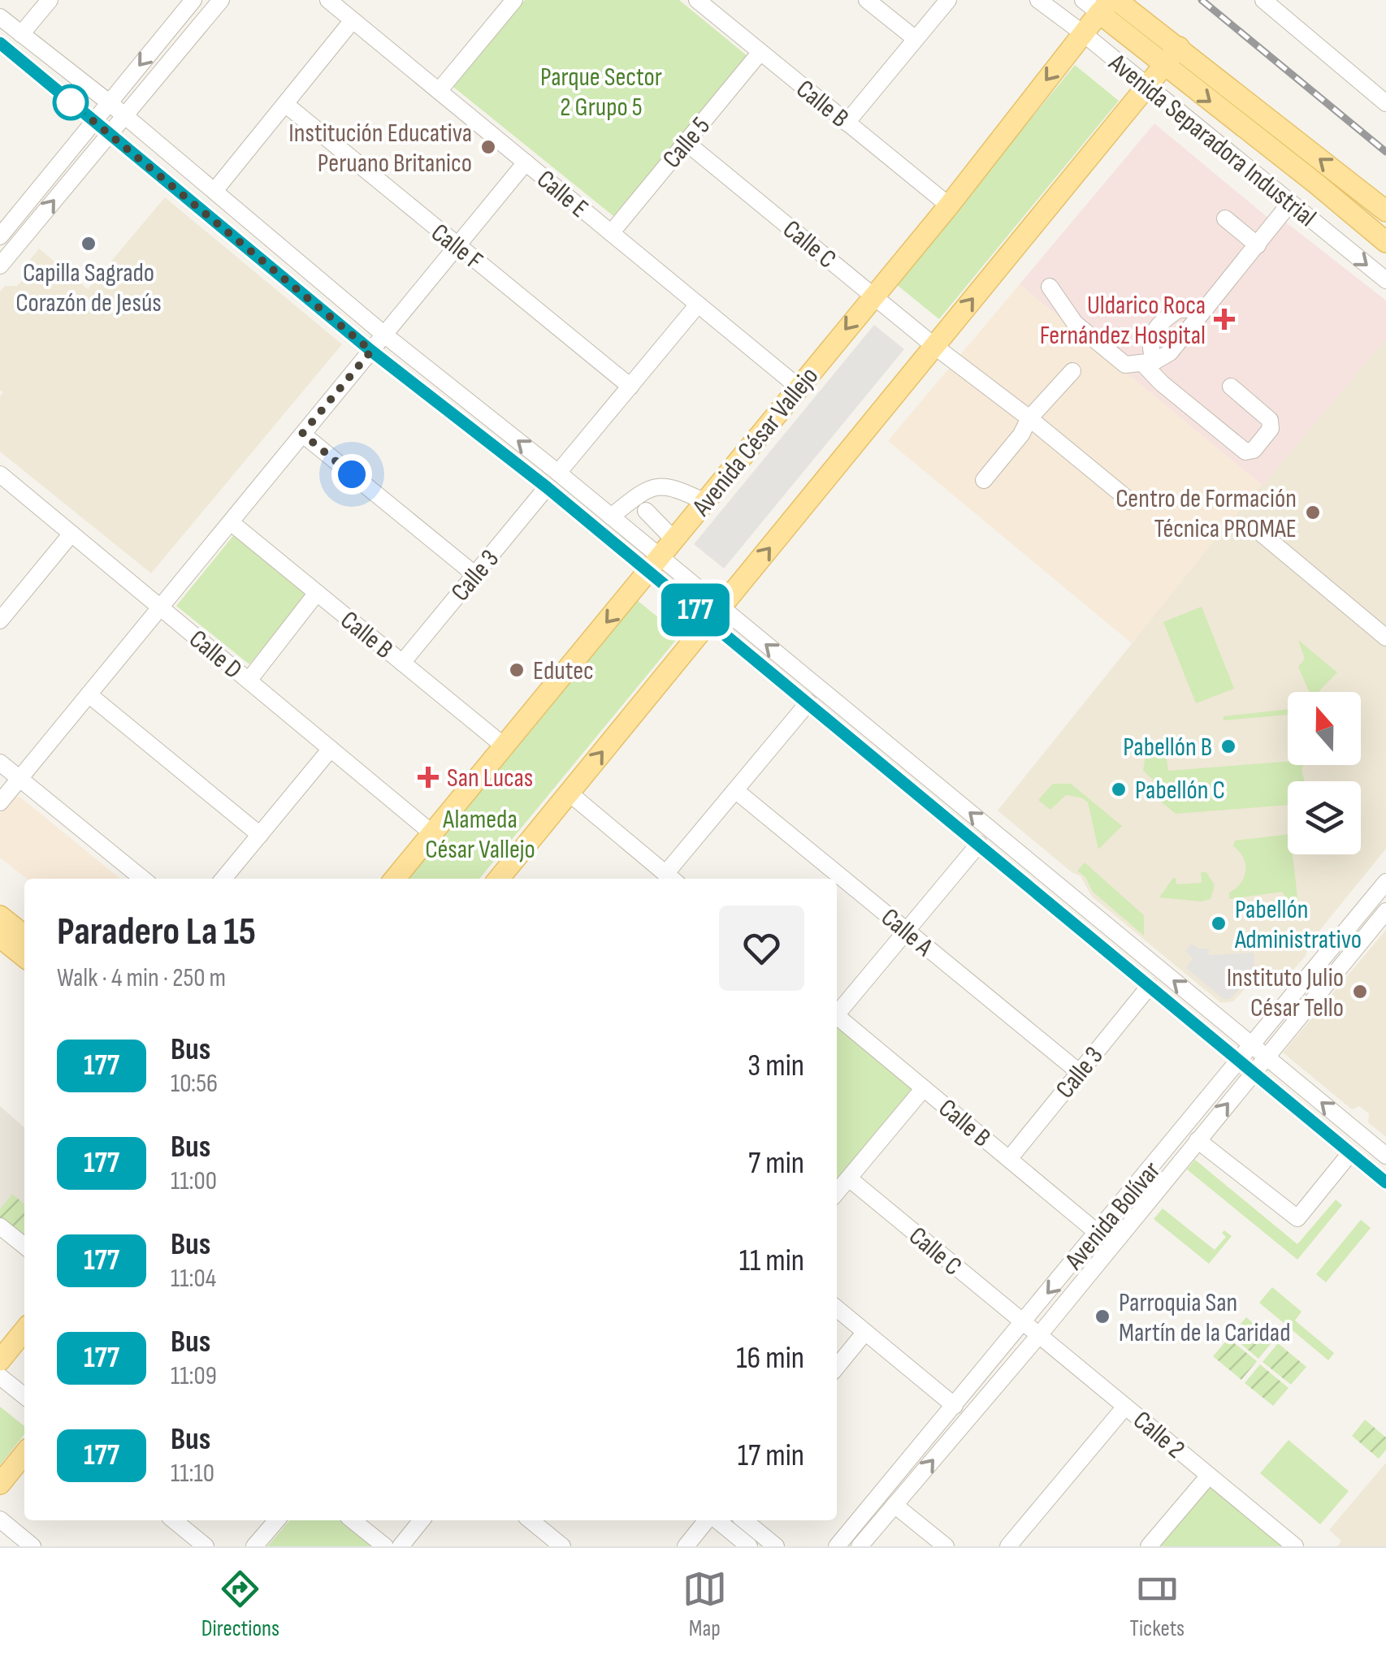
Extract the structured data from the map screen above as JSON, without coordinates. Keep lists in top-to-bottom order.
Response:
{
  "streets": {
    "main road": ["Avenida Separadora Industrial", "Avenida César Vallejo"],
    "street": [
      "Calle B",
      "Calle 5",
      "Calle E",
      "Calle C",
      "Calle F",
      "Calle 3",
      "Calle D",
      "Calle A",
      "Avenida Bolívar",
      "Calle 2"
    ]
  },
  "crossings": [
    ["Calle B", "Calle 5"],
    ["Calle B", "Avenida César Vallejo"],
    ["Calle B", "Calle 3"],
    ["Calle B", "Avenida Bolívar"],
    ["Avenida Separadora Industrial", "Avenida César Vallejo"],
    ["Calle 5", "Calle E"],
    ["Calle 5", "Calle C"],
    ["Calle E", "Avenida César Vallejo"],
    ["Calle C", "Avenida César Vallejo"],
    ["Calle C", "Avenida Bolívar"],
    ["Calle C", "Calle 2"],
    ["Avenida César Vallejo", "Calle D"],
    ["Calle 3", "Calle A"],
    ["Avenida Bolívar", "Calle 2"]
  ],
  "parks": ["Parque Sector 2 Grupo 5", "Alameda César Vallejo"],
  "places": {
    "other": [
      "Institución Educativa Peruano Britanico",
      "Capilla Sagrado Corazón de Jesús",
      "Centro de Formación Técnica PROMAE",
      "Edutec",
      "Pabellón B",
      "Pabellón C",
      "Pabellón Administrativo",
      "Instituto Julio César Tello",
      "Parroquia San Martín de la Caridad"
    ],
    "health": ["Uldarico Roca Fernández Hospital", "San Lucas"]
  },
  "lines": ["bus line 177"],
  "north": "top",
  "page": {
    "on_map": "177",
    "heading": ["Paradero La 15", "Walk · 4 min · 250 m"],
    "list": [
      {
        "mark": "177",
        "name": "Bus",
        "note": "10:56",
        "value": "3 min"
      },
      {
        "mark": "177",
        "name": "Bus",
        "note": "11:00",
        "value": "7 min"
      },
      {
        "mark": "177",
        "name": "Bus",
        "note": "11:04",
        "value": "11 min"
      },
      {
        "mark": "177",
        "name": "Bus",
        "note": "11:09",
        "value": "16 min"
      },
      {
        "mark": "177",
        "name": "Bus",
        "note": "11:10",
        "value": "17 min"
      }
    ],
    "tabs": ["Directions", "Map", "Tickets"]
  }
}
